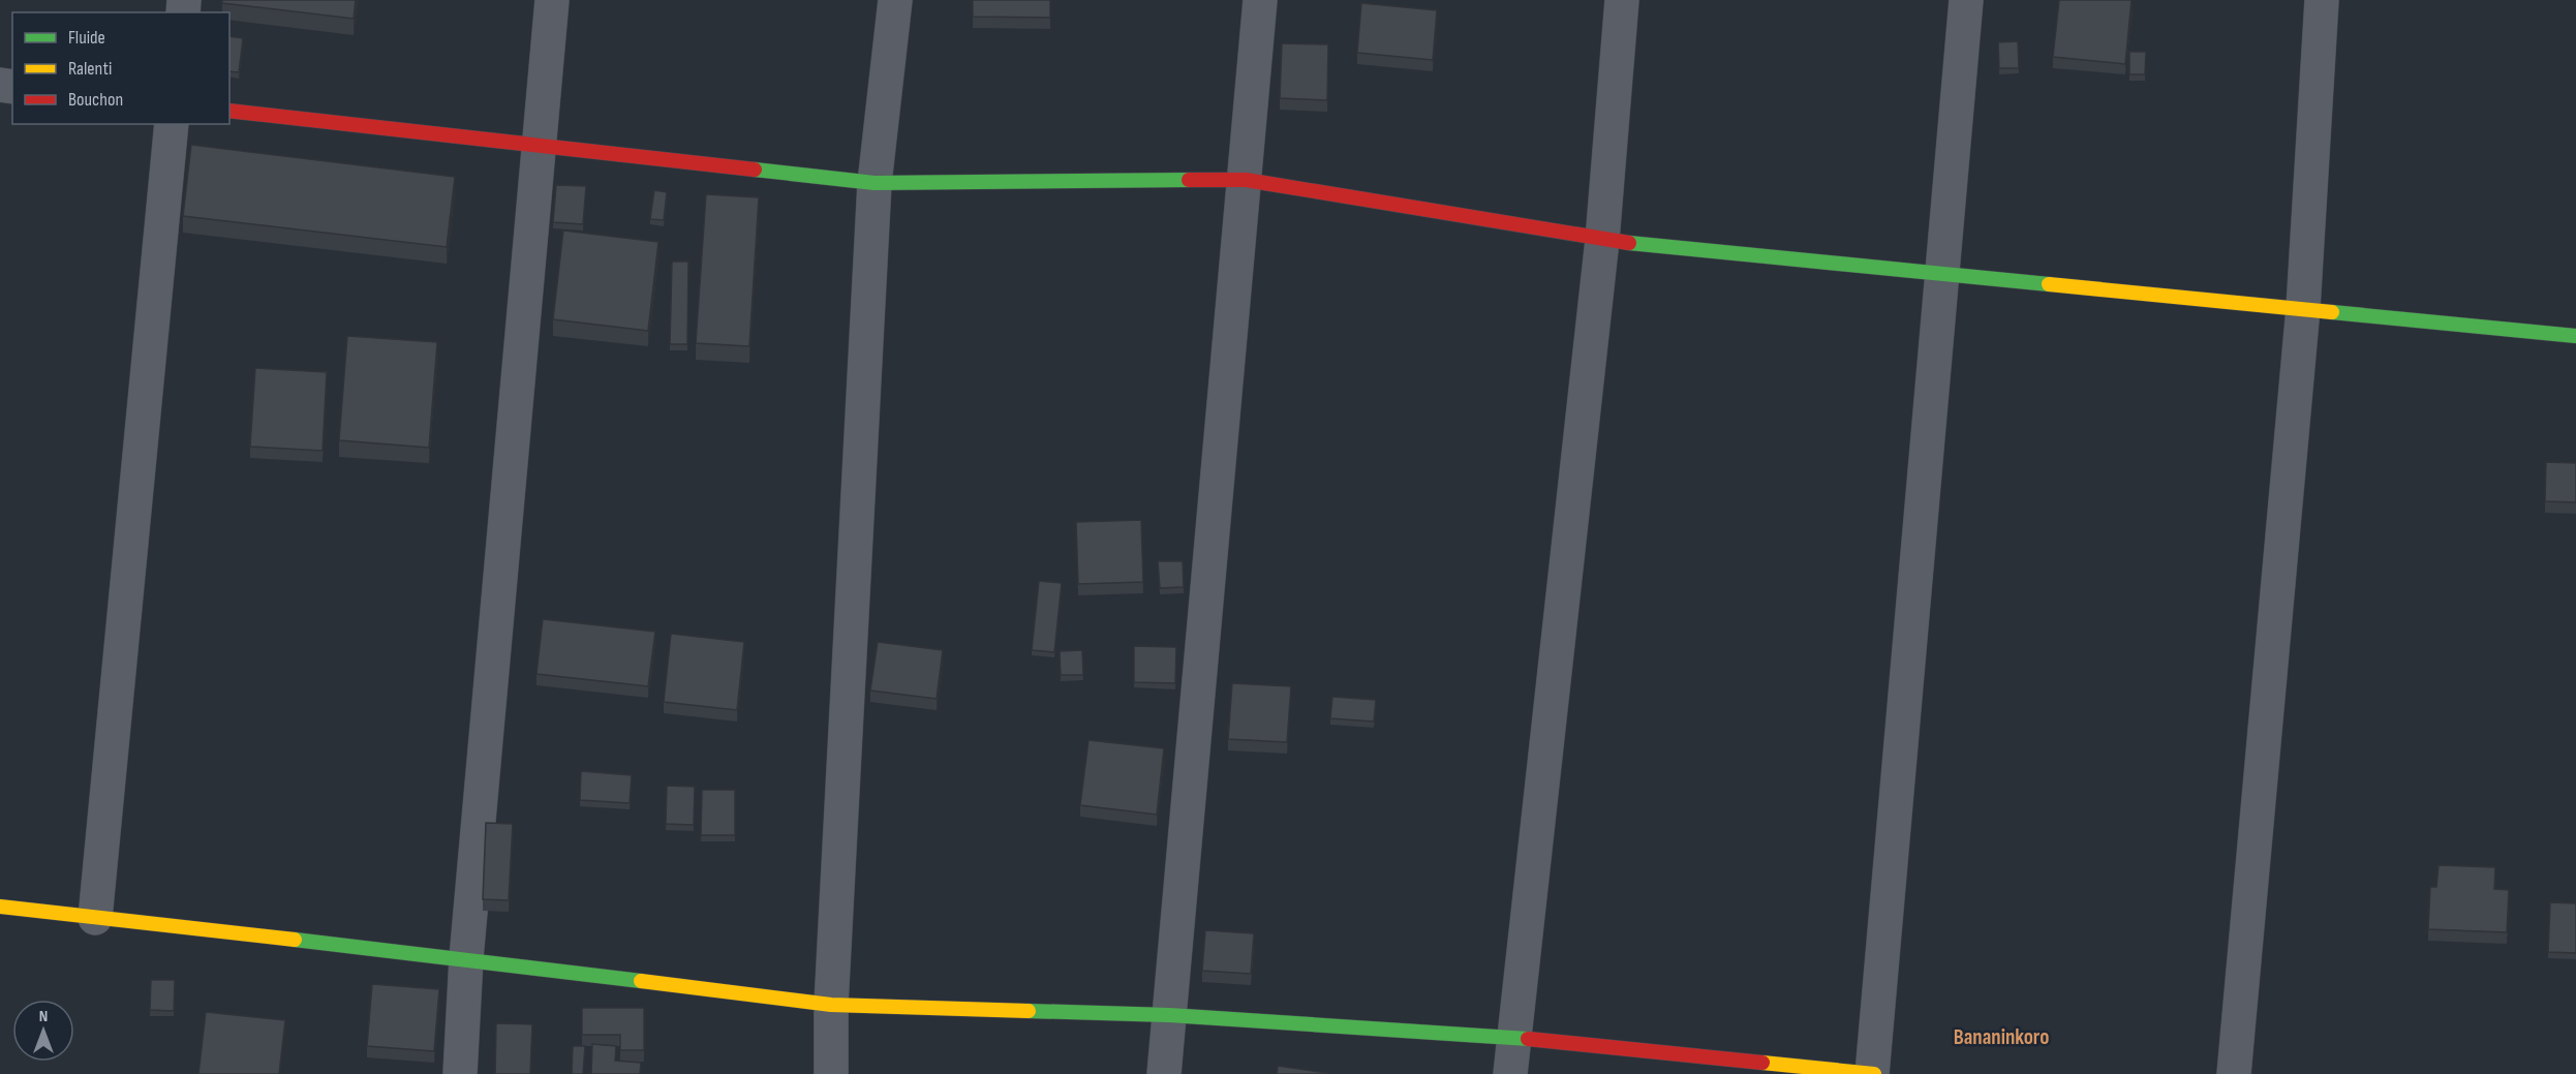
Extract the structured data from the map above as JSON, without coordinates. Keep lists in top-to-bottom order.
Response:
{
  "districts": ["Bananinkoro"],
  "legend": ["Fluide", "Ralenti", "Bouchon"],
  "north": "top"
}
